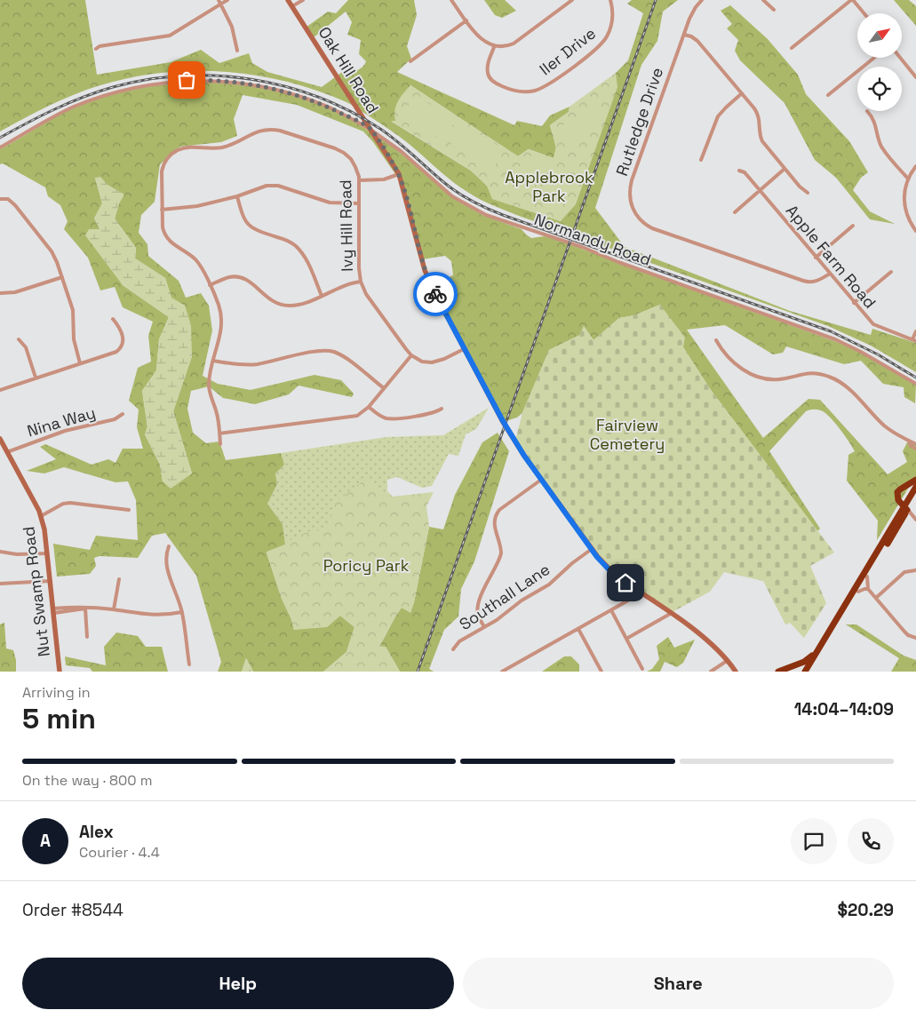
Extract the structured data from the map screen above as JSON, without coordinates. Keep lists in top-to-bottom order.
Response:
{
  "streets": {
    "street": [
      "Iler Drive",
      "Oak Hill Road",
      "Rutledge Drive",
      "Ivy Hill Road",
      "Normandy Road",
      "Apple Farm Road",
      "Nina Way",
      "Nut Swamp Road",
      "Southall Lane"
    ]
  },
  "crossings": [
    ["Oak Hill Road", "Normandy Road"],
    ["Oak Hill Road", "Southall Lane"],
    ["Rutledge Drive", "Apple Farm Road"],
    ["Nina Way", "Nut Swamp Road"]
  ],
  "parks": ["Applebrook Park", "Fairview Cemetery", "Poricy Park"],
  "north": "top right",
  "page": {
    "heading": ["5 min", "Arriving in", "14:04–14:09"],
    "panel": [
      "Alex",
      "Courier · 4.4",
      "Order #8544",
      "$20.29"
    ],
    "bar": "On the way · 800 m",
    "round": "A",
    "buttons": ["Help", "Share"]
  }
}
